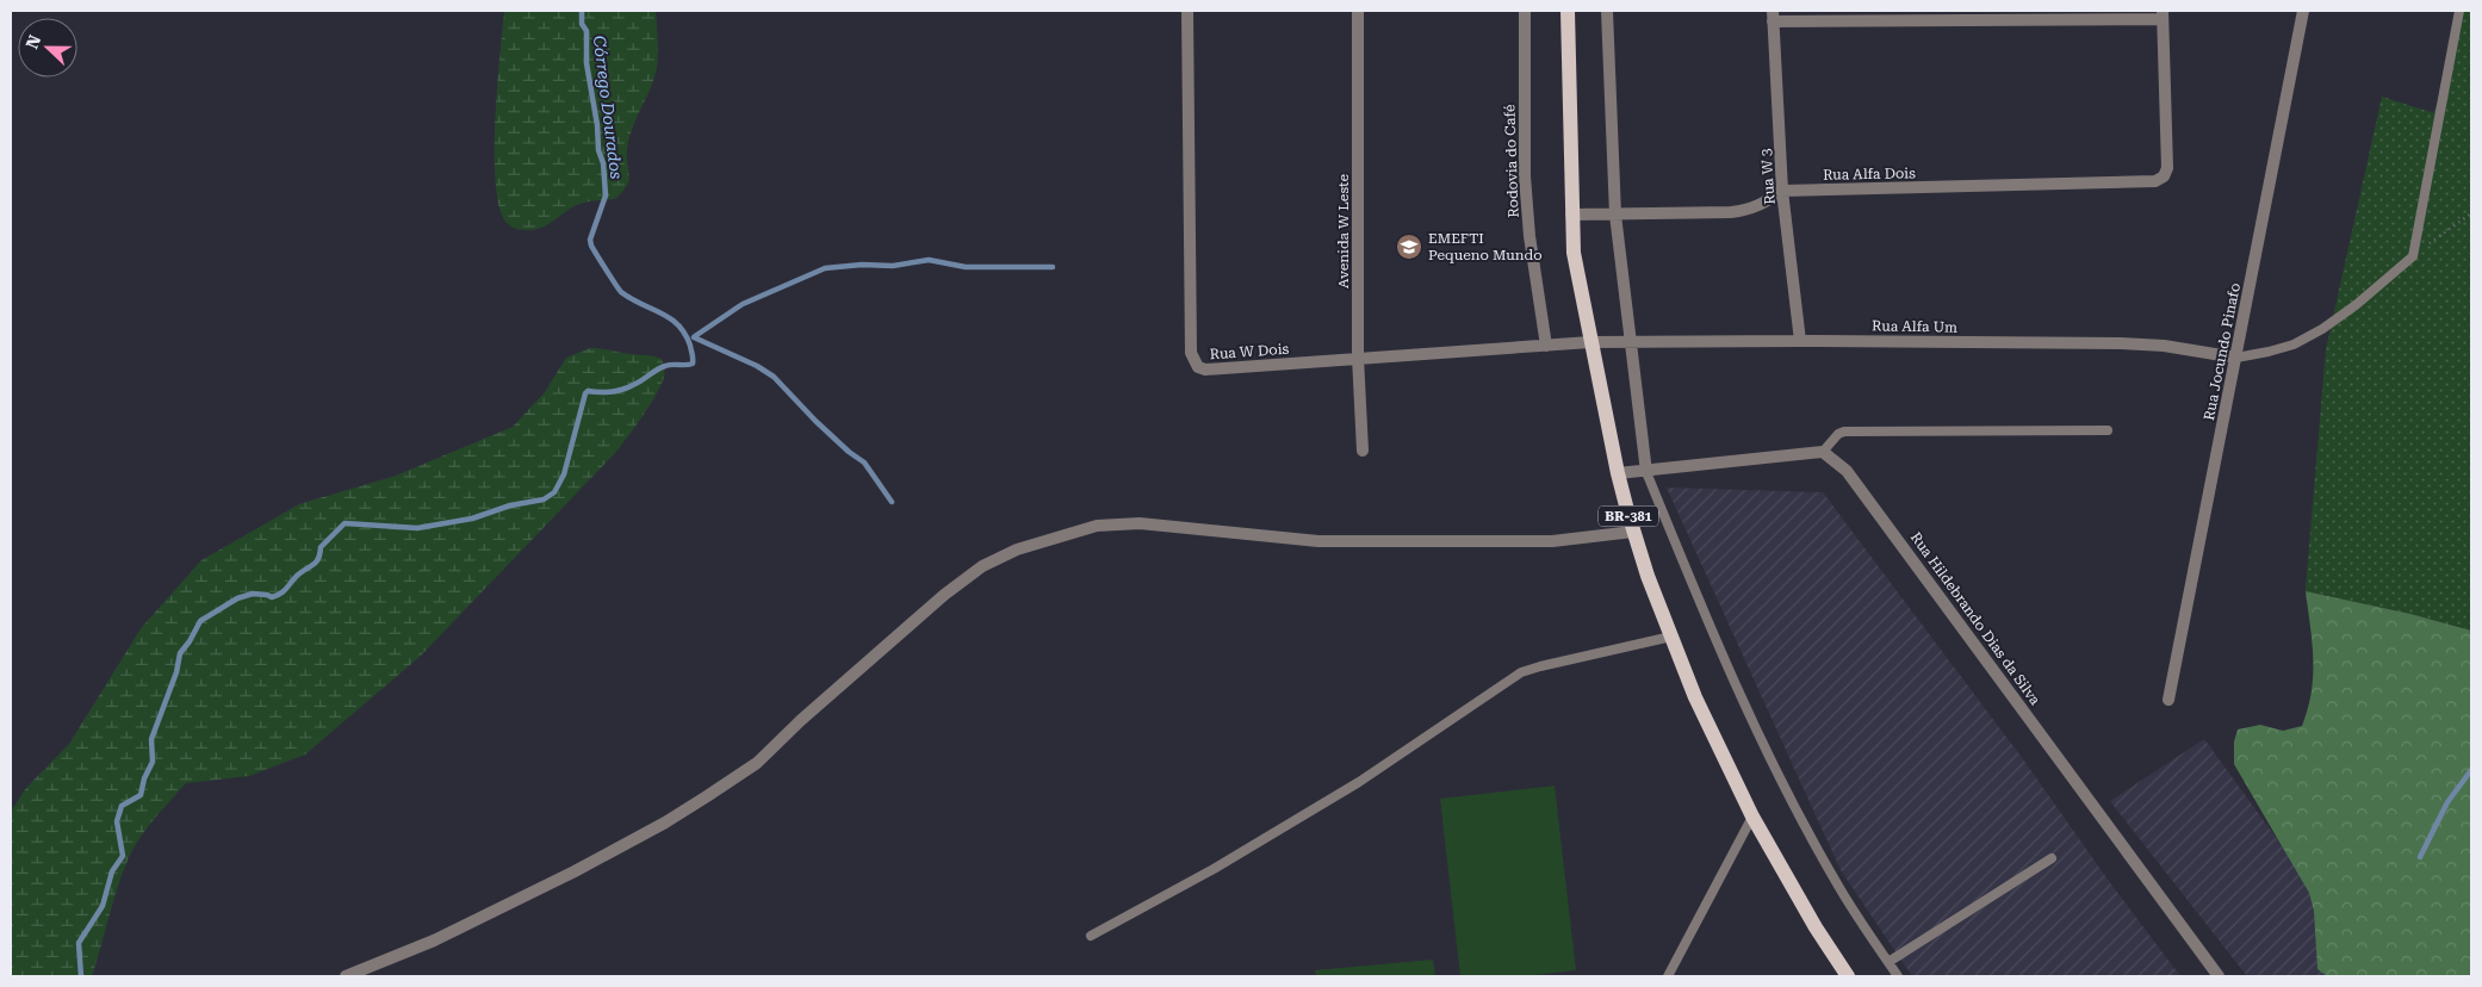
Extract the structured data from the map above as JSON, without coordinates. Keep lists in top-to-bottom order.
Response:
{
  "streets": {
    "main road": ["BR-381"],
    "street": [
      "Rodovia do Café",
      "Rua Alfa Dois",
      "Rua W 3",
      "Avenida W Leste",
      "Rua Alfa Um",
      "Rua W Dois",
      "Rua Jocundo Pinafo",
      "Rua Hildebrando Dias da Silva"
    ]
  },
  "crossings": [
    ["Rodovia do Café", "Rua W Dois"],
    ["Rua Alfa Dois", "Rua W 3"],
    ["Rua W 3", "Rua Alfa Um"],
    ["Avenida W Leste", "Rua W Dois"],
    ["Rua Alfa Um", "Rua W Dois"],
    ["Rua Alfa Um", "Rua Jocundo Pinafo"],
    ["Rua Alfa Um", "BR-381"],
    ["Rua W Dois", "BR-381"]
  ],
  "water": ["Córrego Dourados"],
  "places": {
    "school or university": ["EMEFTI Pequeno Mundo"]
  },
  "north": "left"
}
